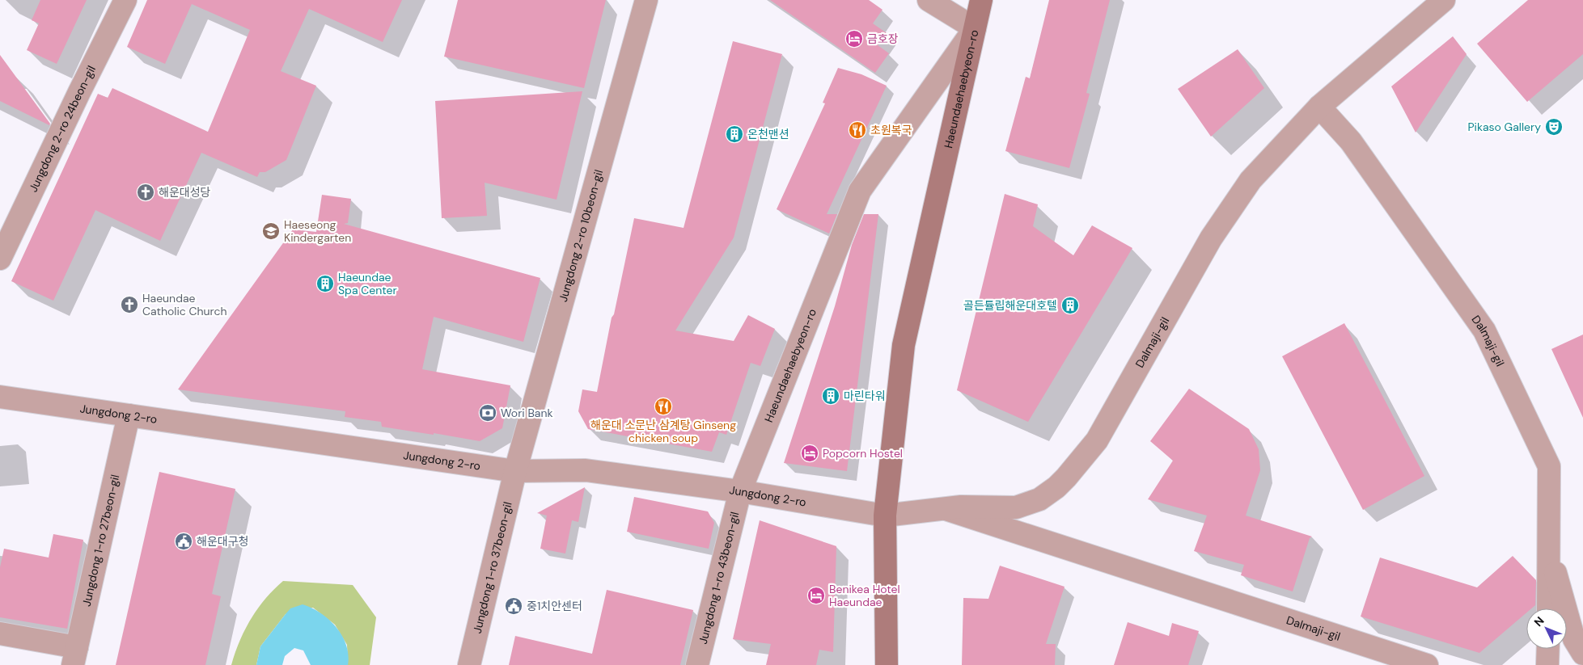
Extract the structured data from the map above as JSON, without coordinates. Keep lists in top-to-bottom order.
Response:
{
  "streets": {
    "main road": ["Haeundaehaebyeon-ro"],
    "street": [
      "Jungdong 2-ro 24beon-gil",
      "Jungdong 2-ro 10beon-gil",
      "Dalmaji-gil",
      "Jungdong 2-ro",
      "Jungdong 1-ro 27beon-gil",
      "Jungdong 1-ro 37beon-gil",
      "Jungdong 1-ro 43beon-gil"
    ]
  },
  "crossings": [
    ["Haeundaehaebyeon-ro", "Dalmaji-gil"],
    ["Haeundaehaebyeon-ro", "Jungdong 2-ro"],
    ["Haeundaehaebyeon-ro", "Jungdong 1-ro 43beon-gil"],
    ["Jungdong 2-ro 10beon-gil", "Jungdong 2-ro"],
    ["Jungdong 2-ro 10beon-gil", "Jungdong 1-ro 37beon-gil"],
    ["Dalmaji-gil", "Jungdong 2-ro"],
    ["Jungdong 2-ro", "Jungdong 1-ro 27beon-gil"],
    ["Jungdong 2-ro", "Jungdong 1-ro 37beon-gil"],
    ["Jungdong 2-ro", "Jungdong 1-ro 43beon-gil"]
  ],
  "places": {
    "hotel": ["금호장", "Popcorn Hostel", "Benikea Hotel Haeundae"],
    "theatre": ["Pikaso Gallery"],
    "restaurant": ["초원복국", "해운대 소문난 삼계탕 Ginseng chicken soup"],
    "building": [
      "온천맨션",
      "Haeundae Spa Center",
      "골든튤립해운대호텔",
      "마린타워"
    ],
    "church": ["해운대성당", "Haeundae Catholic Church"],
    "school or university": ["Haeseong Kindergarten"],
    "bank": ["Wori Bank"],
    "public building": ["해운대구청", "중1치안센터"]
  },
  "north": "top left"
}
